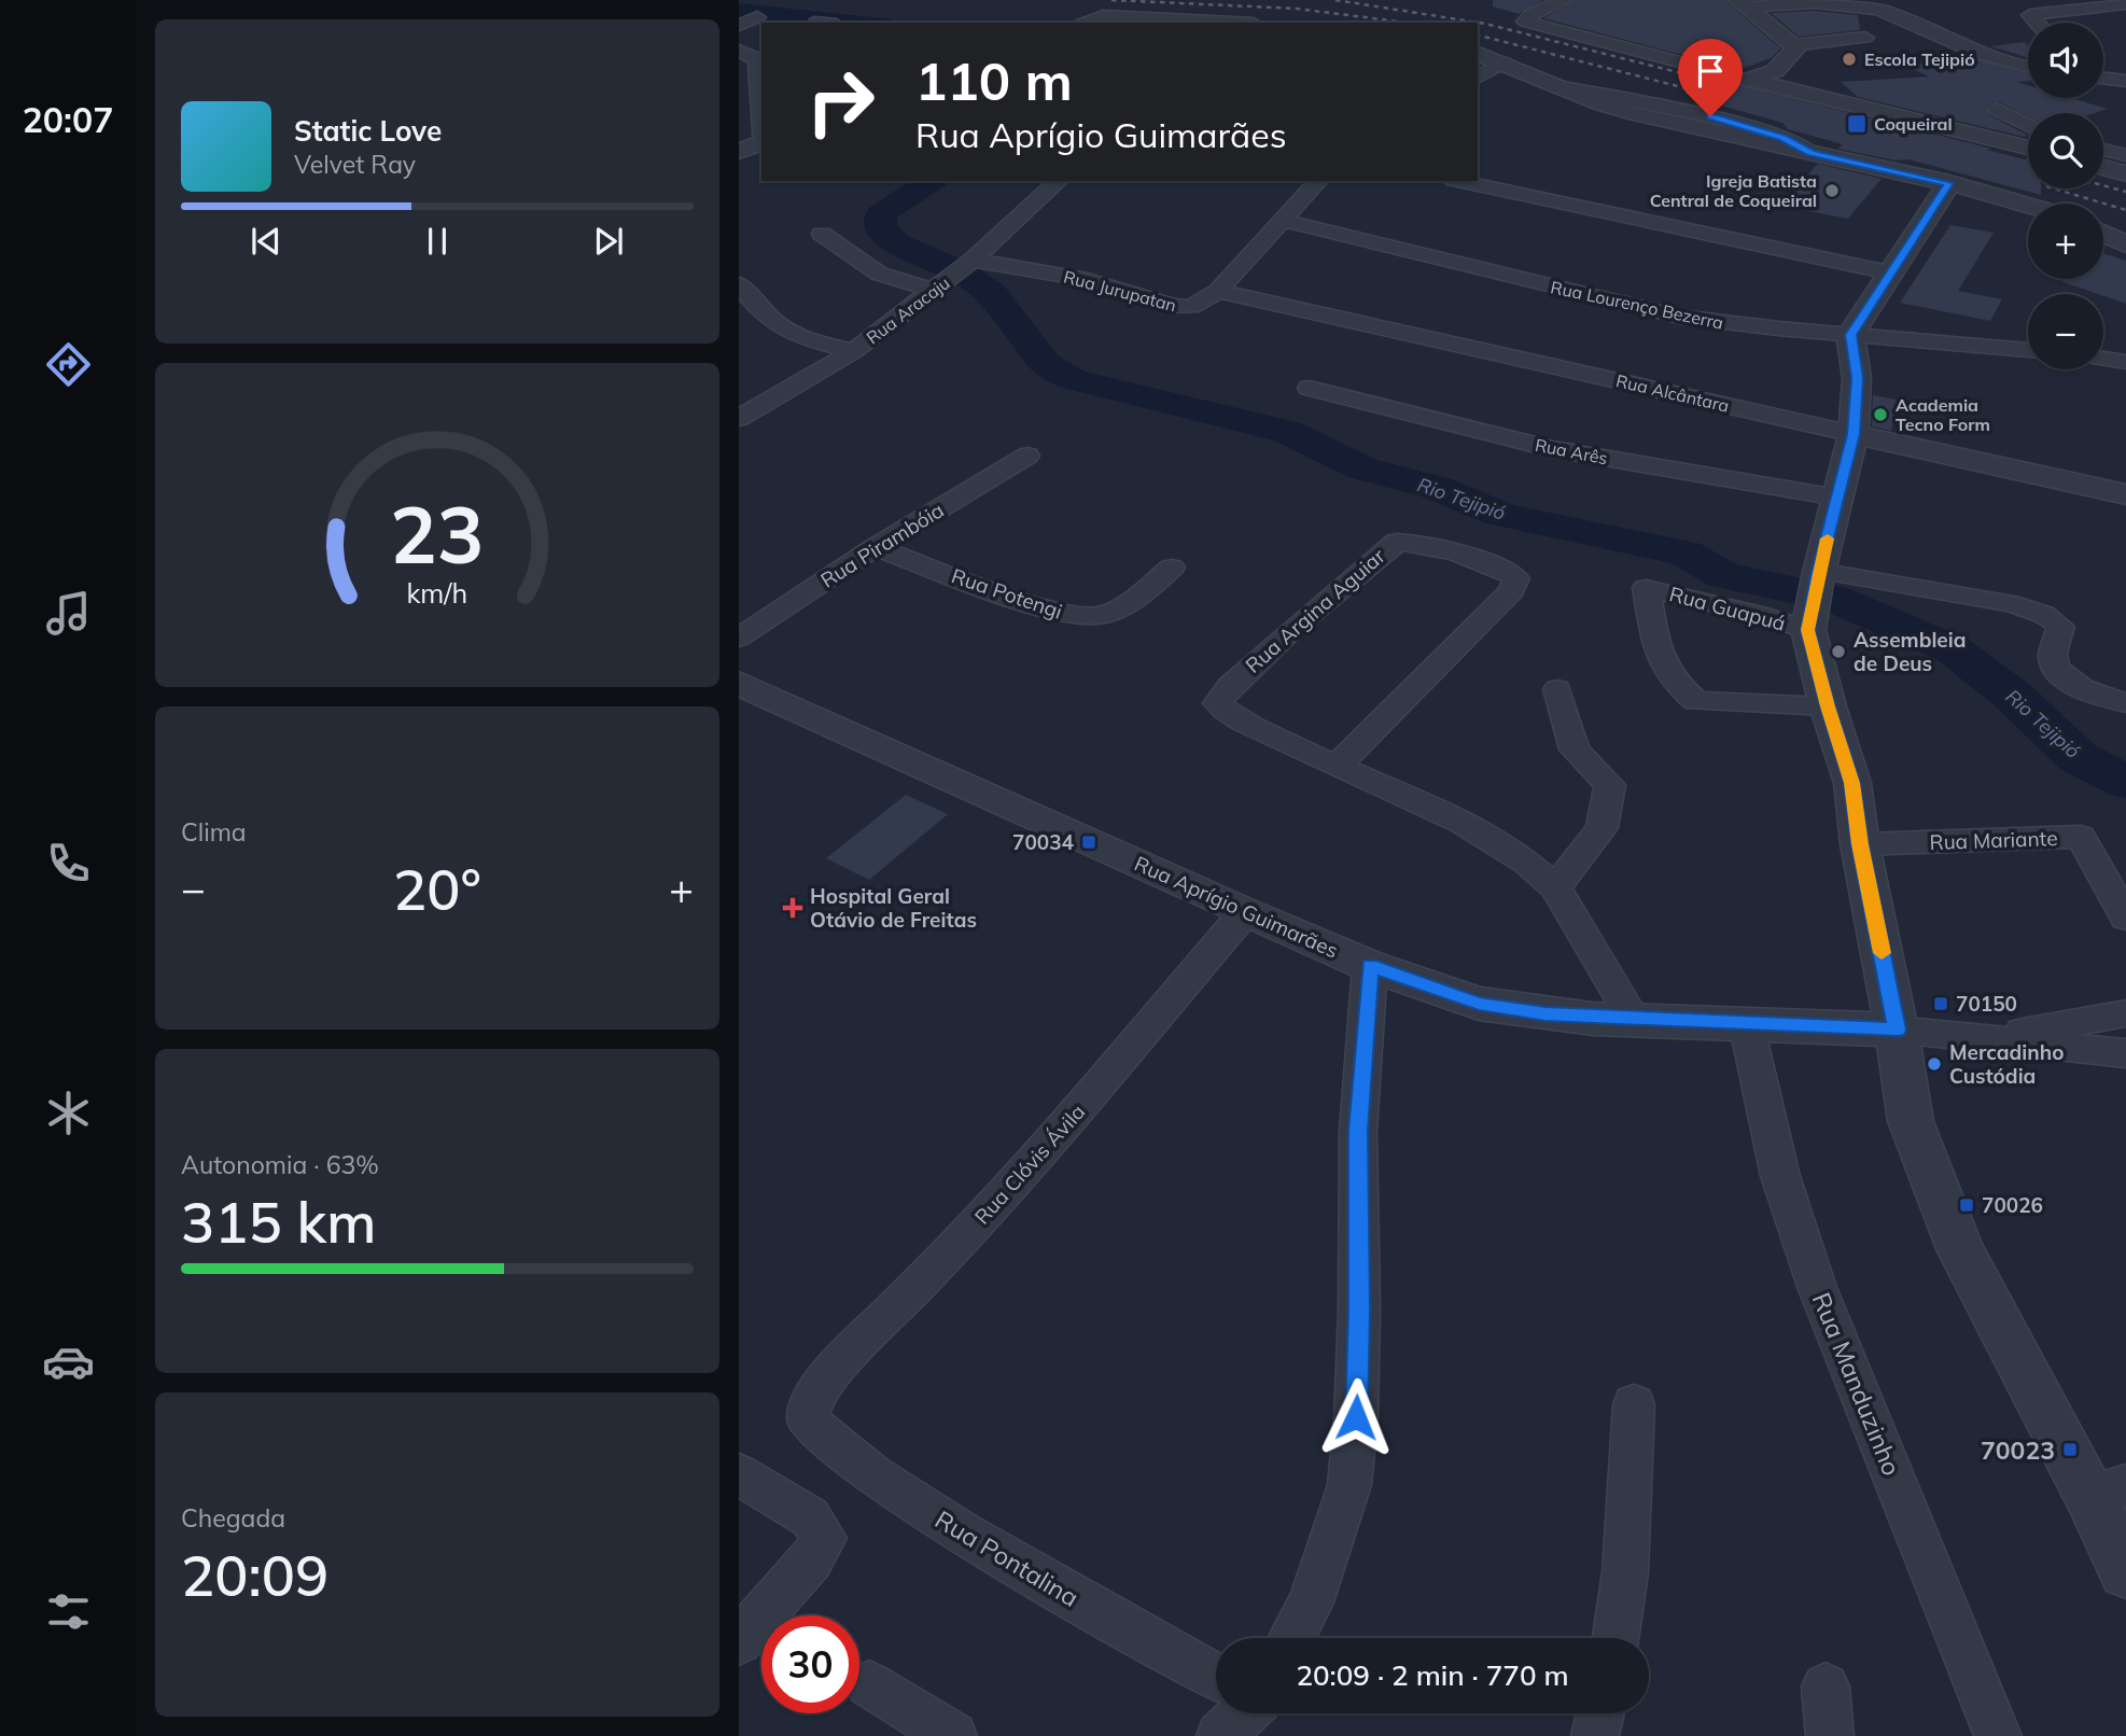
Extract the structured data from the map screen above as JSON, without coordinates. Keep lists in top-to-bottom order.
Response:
{
  "streets": {
    "street": [
      "Rua Jurupatan",
      "Rua Lourenço Bezerra",
      "Rua Aracaju",
      "Rua Alcântara",
      "Rua Arês",
      "Rua Pirambóia",
      "Rua Potengi",
      "Rua Guapuá",
      "Rua Argina Aguiar",
      "Rua Mariante",
      "Rua Aprígio Guimarães",
      "Rua Clóvis Ávila",
      "Rua Manduzinho",
      "Rua Pontalina"
    ]
  },
  "crossings": [
    ["Rua Jurupatan", "Rua Aracaju"],
    ["Rua Jurupatan", "Rua Alcântara"],
    ["Rua Pirambóia", "Rua Potengi"],
    ["Rua Argina Aguiar", "Rua Aprígio Guimarães"],
    ["Rua Aprígio Guimarães", "Rua Clóvis Ávila"],
    ["Rua Aprígio Guimarães", "Rua Manduzinho"],
    ["Rua Clóvis Ávila", "Rua Pontalina"]
  ],
  "water": ["Rio Tejipió"],
  "places": {
    "other": [
      "Escola Tejipió",
      "Igreja Batista Central de Coqueiral",
      "Academia Tecno Form",
      "Assembleia de Deus",
      "Mercadinho Custódia"
    ],
    "transit": [
      "Coqueiral",
      "70034",
      "70150",
      "70026",
      "70023"
    ],
    "health": ["Hospital Geral Otávio de Freitas"]
  },
  "page": {
    "tabs": "20:07",
    "map_buttons": ["+", "−"],
    "turn": ["110 m", "Rua Aprígio Guimarães"],
    "song": ["Static Love", "Velvet Ray"],
    "tile": [
      "Clima",
      ["Autonomia · 63%", "315 km"],
      ["Chegada", "20:09"]
    ],
    "heat": ["−", "20°", "+"],
    "limit": "30",
    "trip": "20:09 · 2 min · 770 m",
    "gauge": ["23", "km/h"]
  }
}
